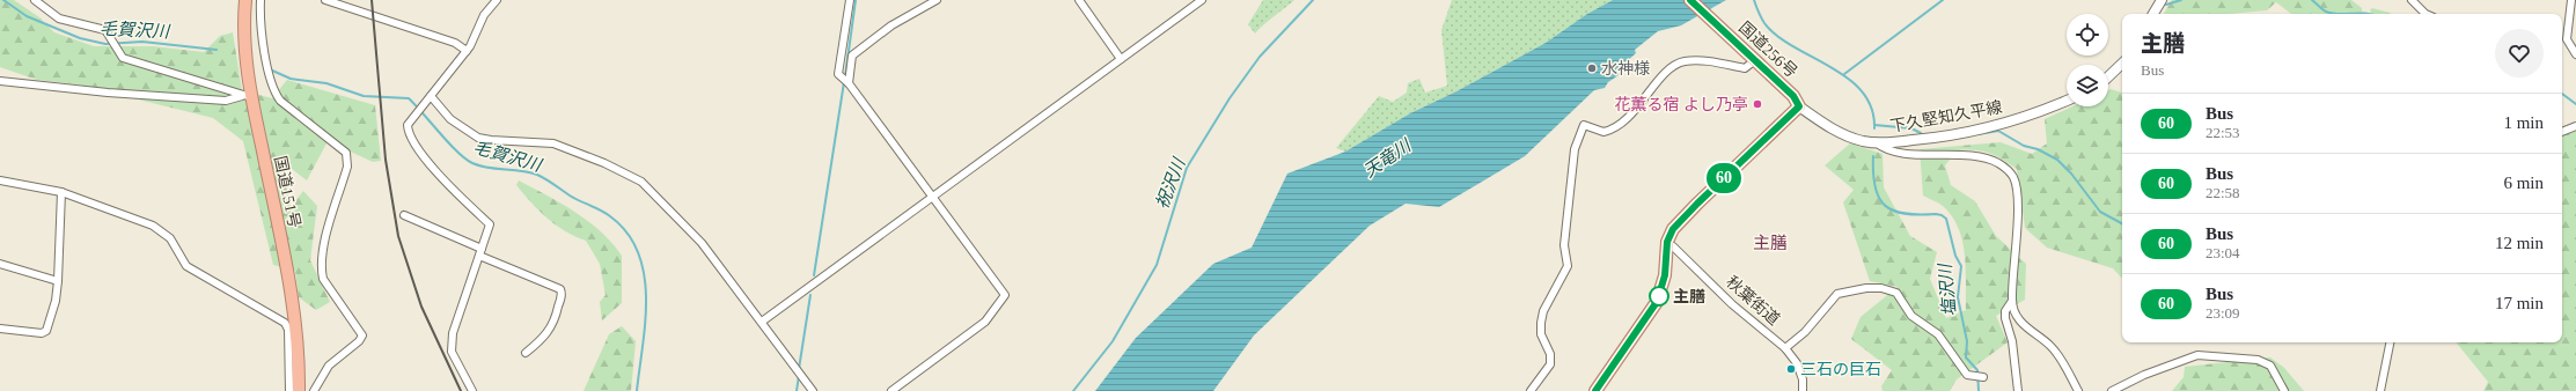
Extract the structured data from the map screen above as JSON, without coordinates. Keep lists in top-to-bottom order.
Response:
{
  "streets": {
    "highway": ["国道256号", "国道151号"],
    "main road": ["下久堅知久平線"],
    "street": ["秋葉街道"]
  },
  "crossings": [
    ["国道256号", "下久堅知久平線"]
  ],
  "districts": ["主膳"],
  "water": [
    "毛賀沢川",
    "天竜川",
    "祝沢川",
    "塩沢川"
  ],
  "places": [
    "水神様",
    "花薫る宿 よし乃亭",
    "主膳",
    "三石の巨石"
  ],
  "lines": ["bus line 60"],
  "page": {
    "on_map": "60",
    "heading": ["主膳", "Bus"],
    "list": [
      {
        "mark": "60",
        "name": "Bus",
        "note": "22:53",
        "value": "1 min"
      },
      {
        "mark": "60",
        "name": "Bus",
        "note": "22:58",
        "value": "6 min"
      },
      {
        "mark": "60",
        "name": "Bus",
        "note": "23:04",
        "value": "12 min"
      },
      {
        "mark": "60",
        "name": "Bus",
        "note": "23:09",
        "value": "17 min"
      }
    ]
  }
}
